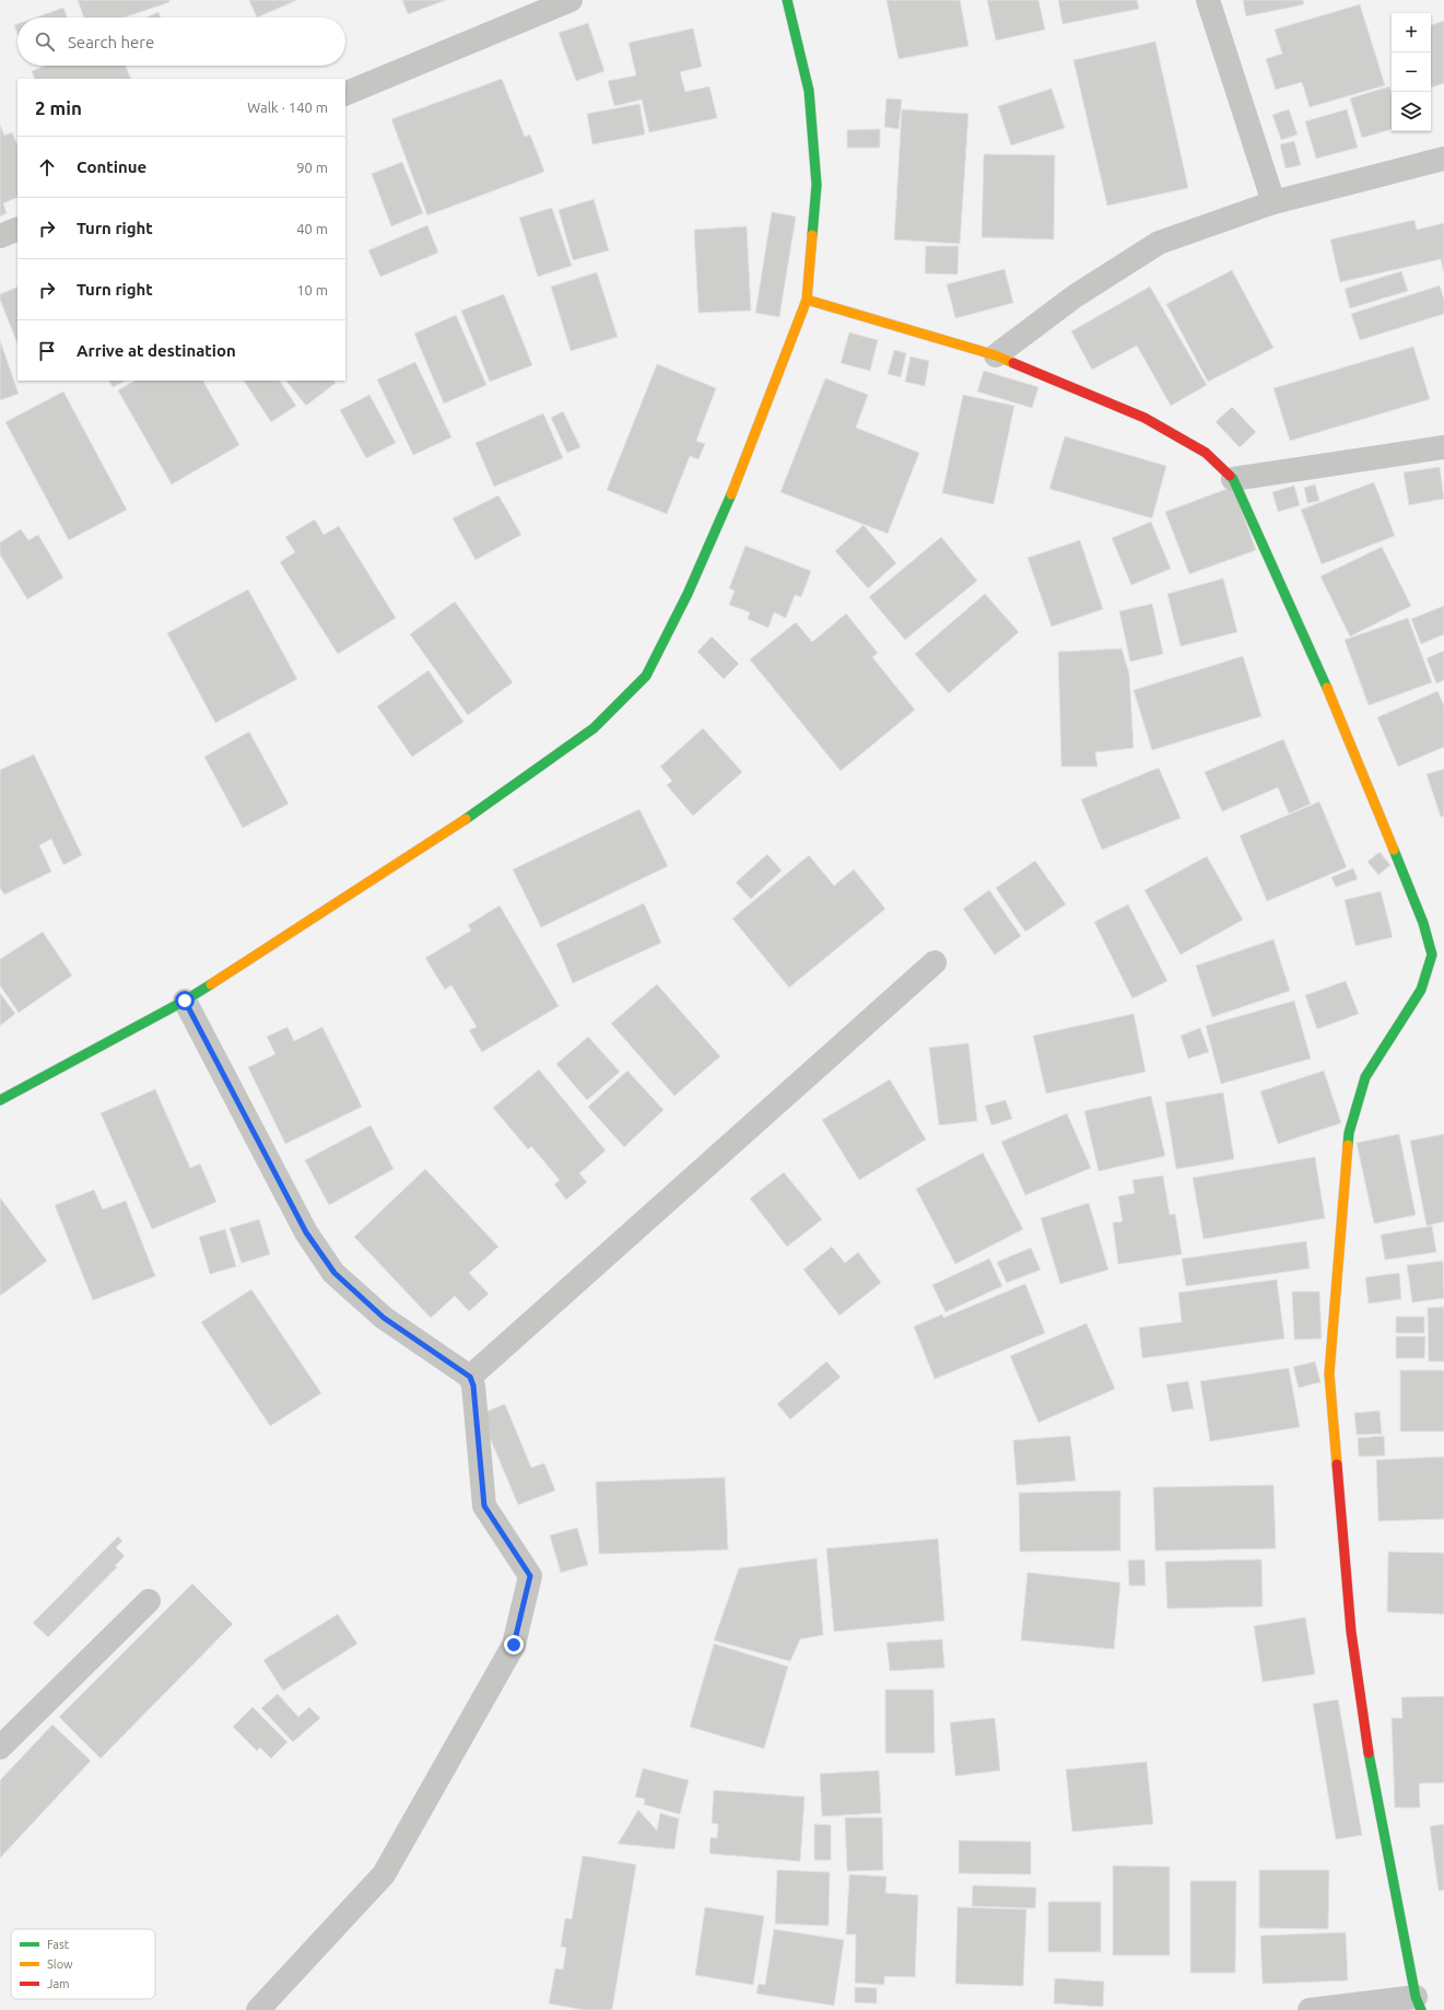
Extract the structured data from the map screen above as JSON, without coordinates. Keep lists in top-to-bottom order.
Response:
{
  "legend": ["Fast", "Slow", "Jam"],
  "page": {
    "map_buttons": ["+", "−"],
    "search": "Search here",
    "heading": ["2 min", "Walk · 140 m"],
    "list": [
      ["Continue", "90 m"],
      ["Turn right", "40 m"],
      ["Turn right", "10 m"],
      "Arrive at destination"
    ]
  }
}
